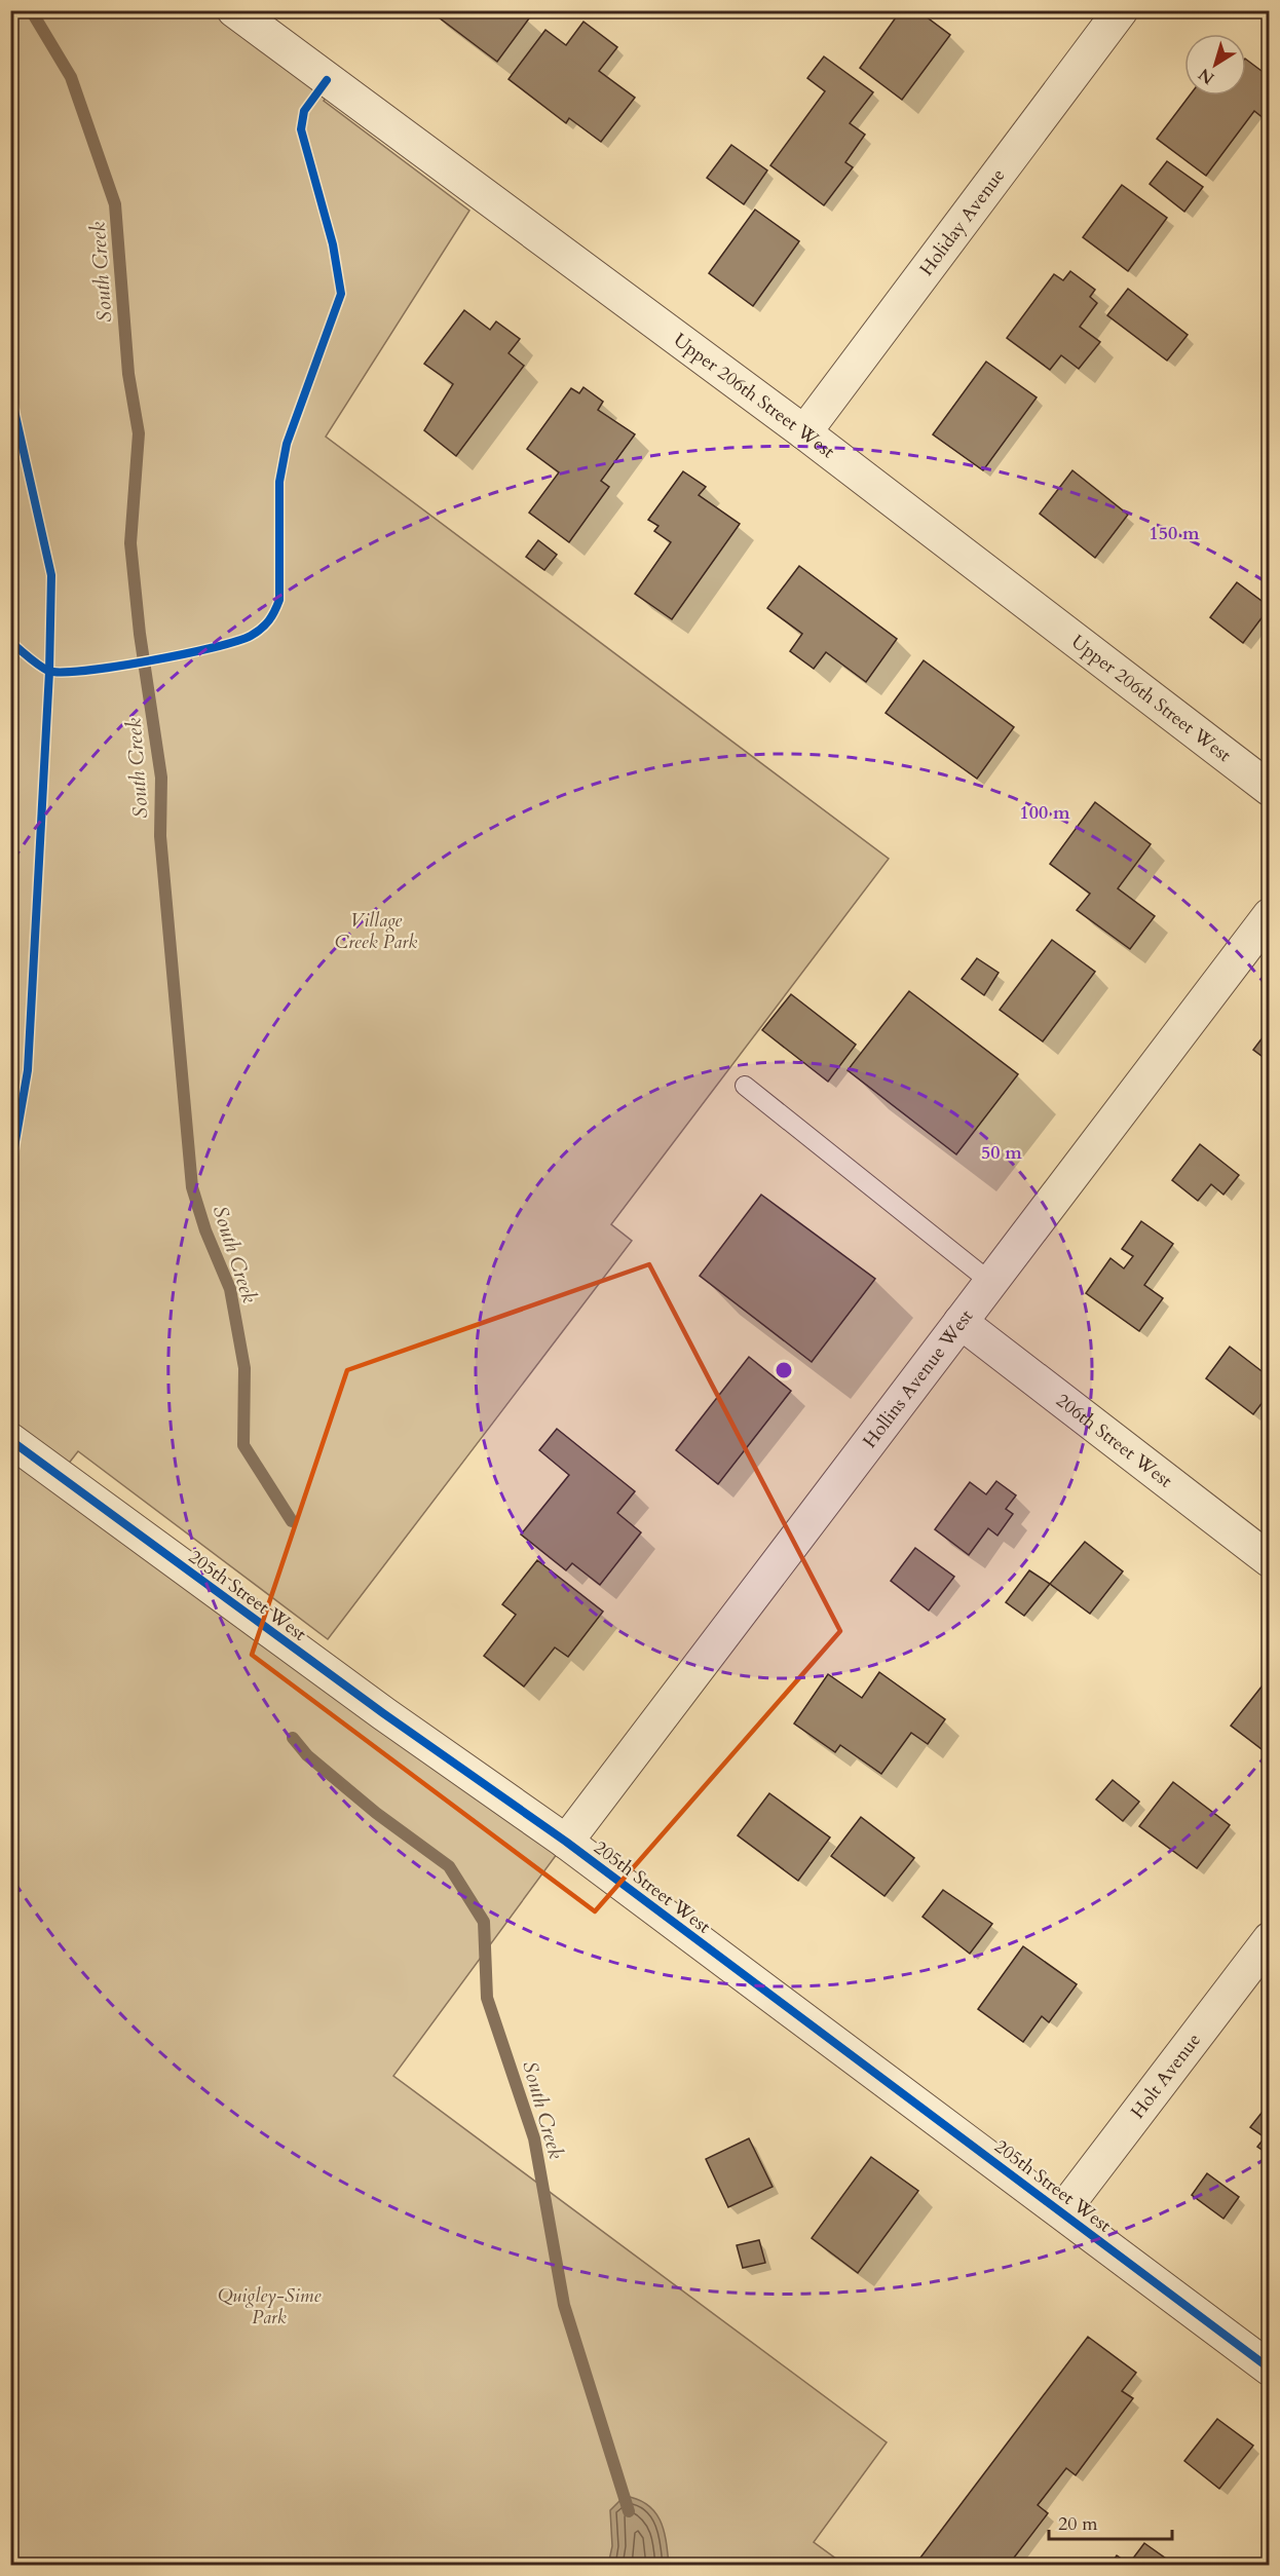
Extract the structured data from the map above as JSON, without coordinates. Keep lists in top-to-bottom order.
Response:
{
  "streets": {
    "street": [
      "Holiday Avenue",
      "Upper 206th Street West",
      "Hollins Avenue West",
      "206th Street West",
      "205th Street West",
      "Holt Avenue"
    ]
  },
  "crossings": [
    ["Holiday Avenue", "Upper 206th Street West"],
    ["Hollins Avenue West", "206th Street West"],
    ["Hollins Avenue West", "205th Street West"],
    ["205th Street West", "Holt Avenue"]
  ],
  "water": ["South Creek"],
  "parks": ["Village Creek Park", "Quigley-Sime Park"],
  "scale_bar": "20 m",
  "north": "bottom left",
  "rings": ["150 m", "100 m", "50 m"]
}
